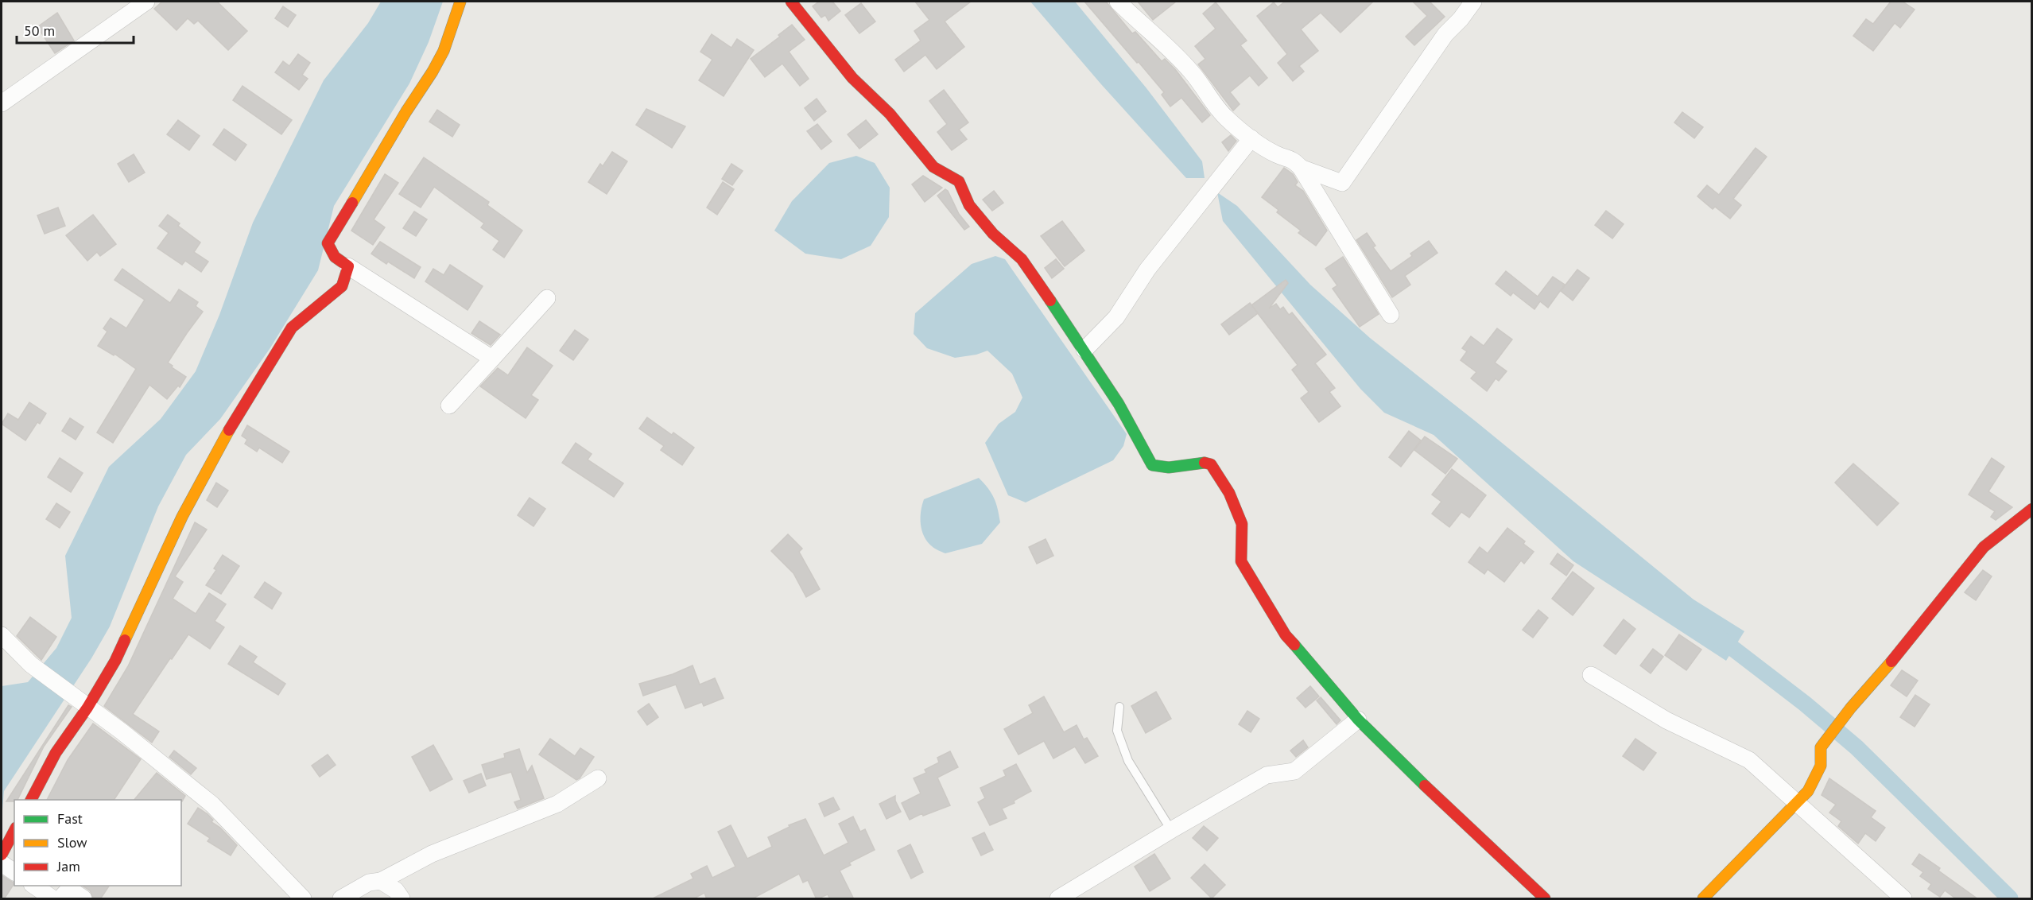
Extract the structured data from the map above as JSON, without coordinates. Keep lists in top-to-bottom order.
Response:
{
  "legend": ["Fast", "Slow", "Jam"],
  "scale_bar": "50 m"
}
